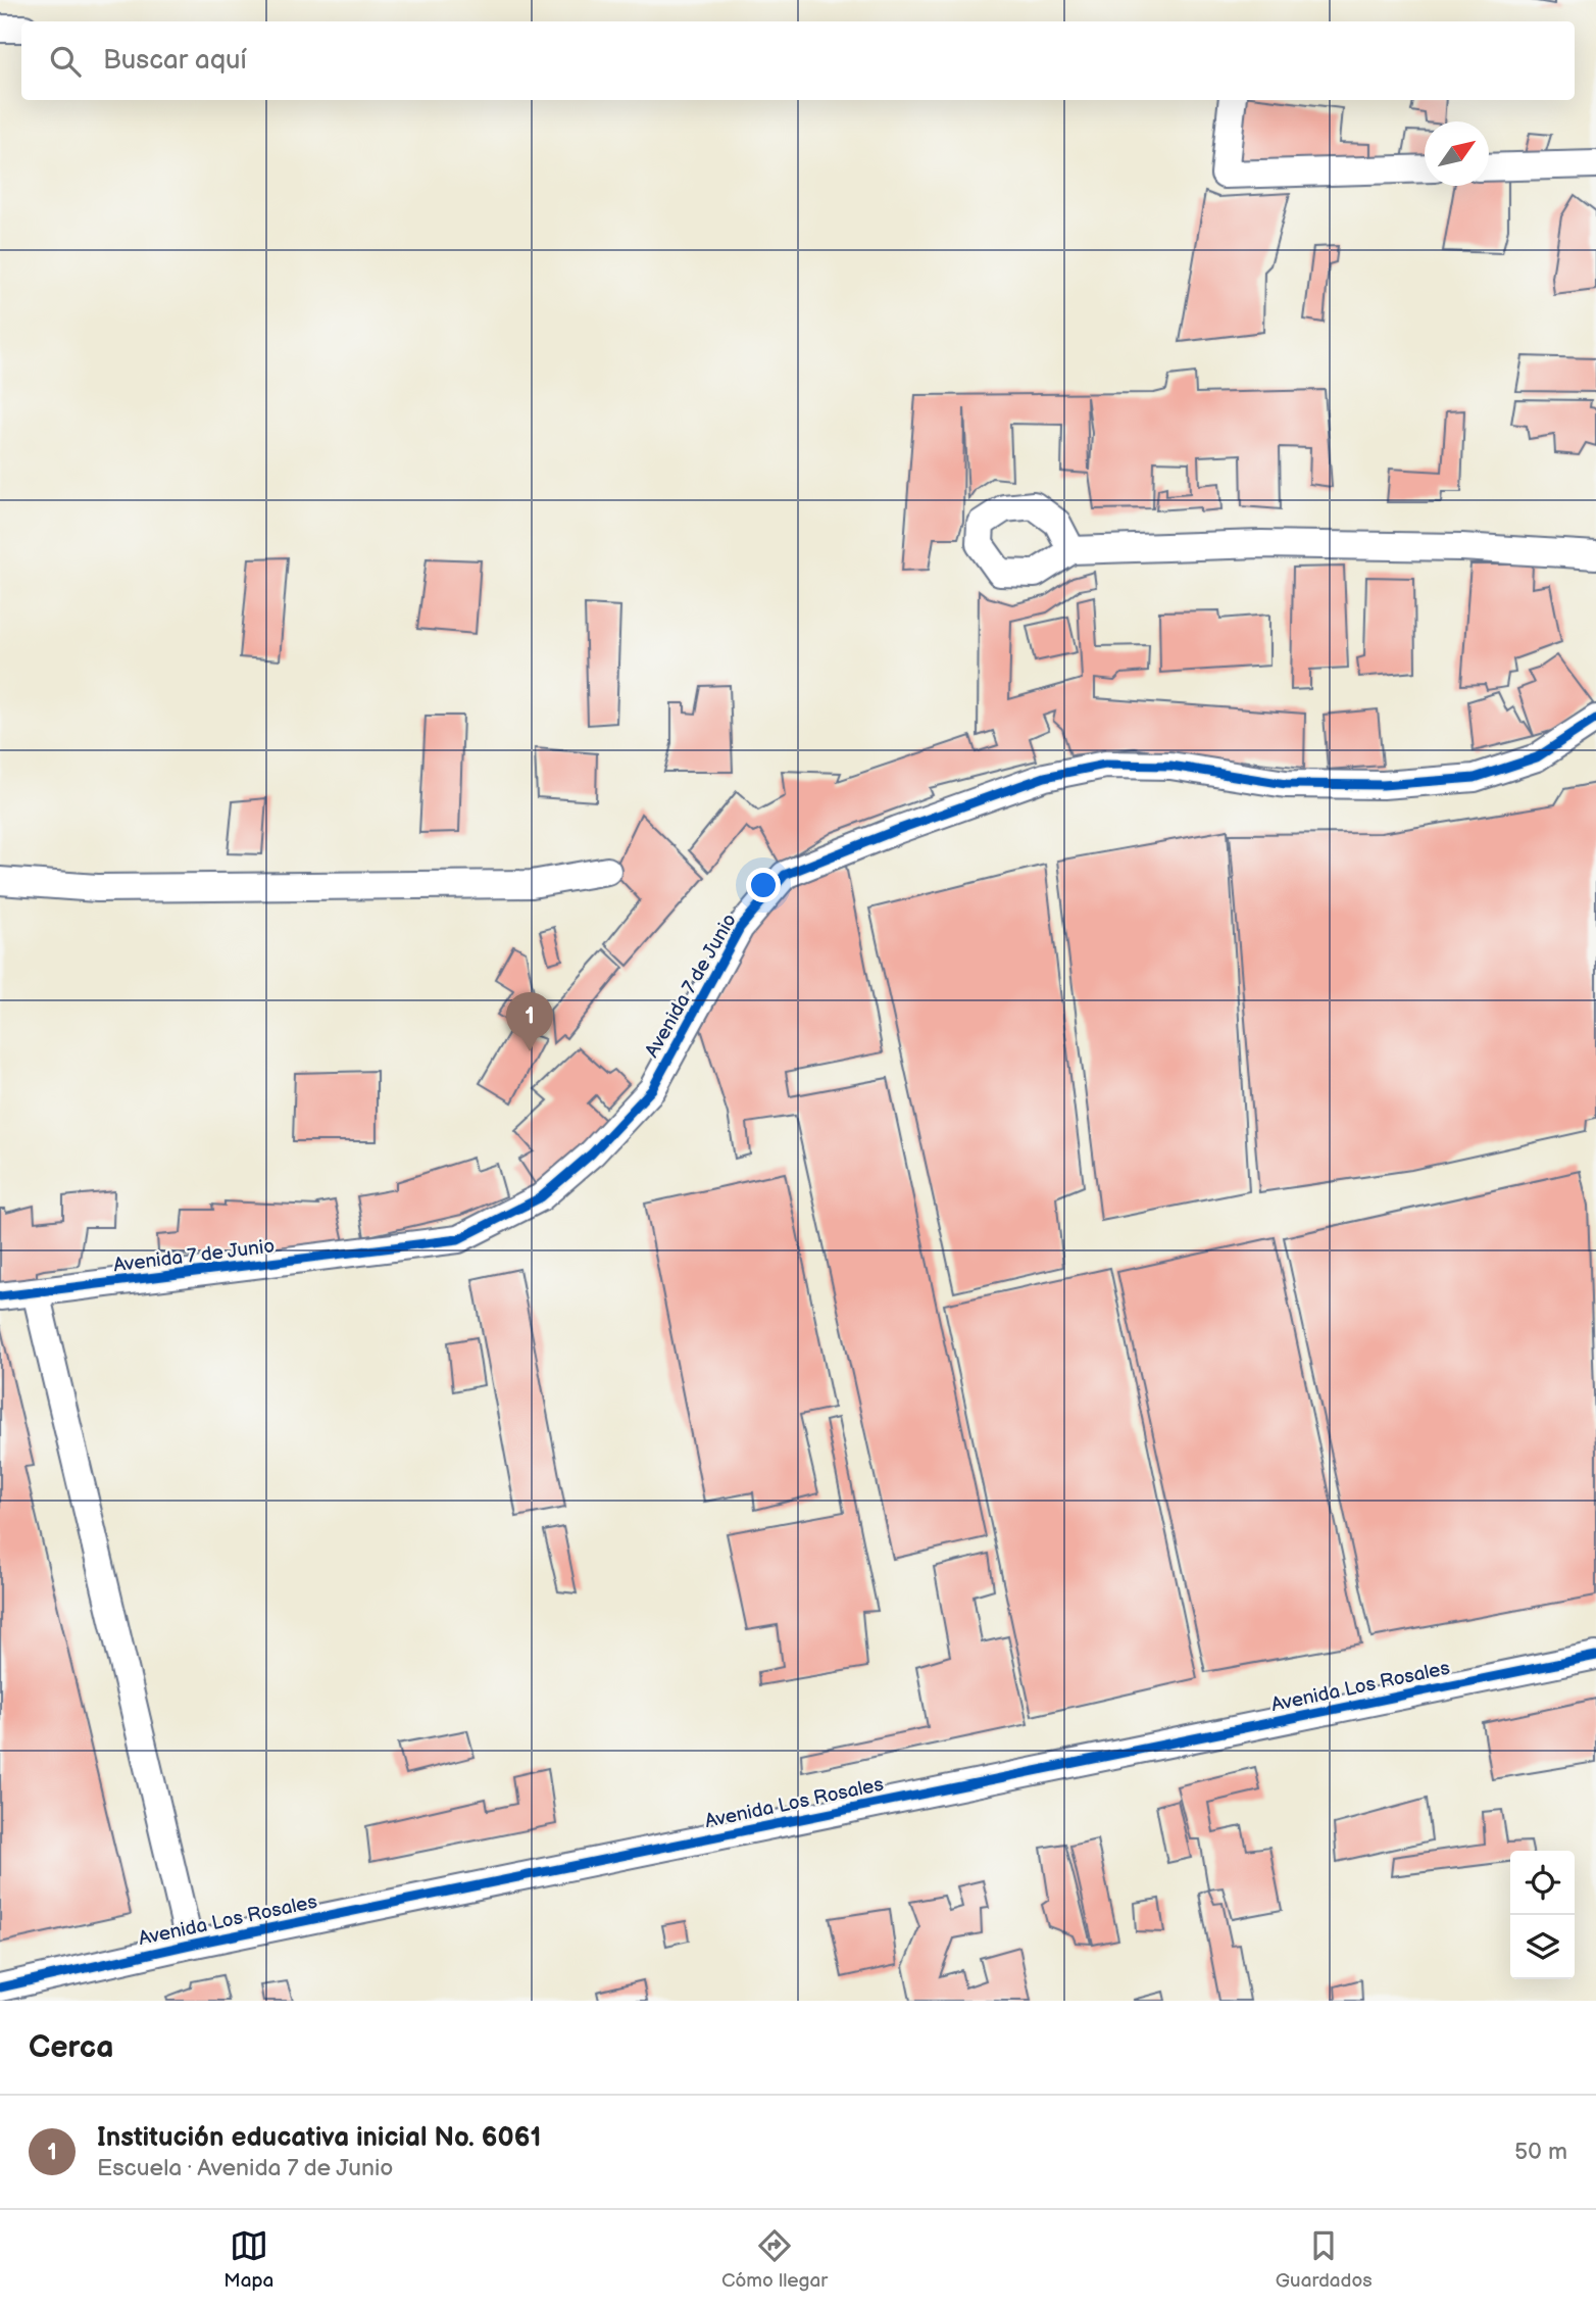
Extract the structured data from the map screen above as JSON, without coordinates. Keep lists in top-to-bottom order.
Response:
{
  "streets": {
    "street": ["Avenida 7 de Junio", "Avenida Los Rosales"]
  },
  "north": "top right",
  "page": {
    "search": "Buscar aquí",
    "pins": "1",
    "heading": "Cerca",
    "list": [
      {
        "mark": "1",
        "name": "Institución educativa inicial No. 6061",
        "note": "Escuela · Avenida 7 de Junio",
        "value": "50 m"
      }
    ],
    "nav": ["Mapa", "Cómo llegar", "Guardados"]
  }
}
